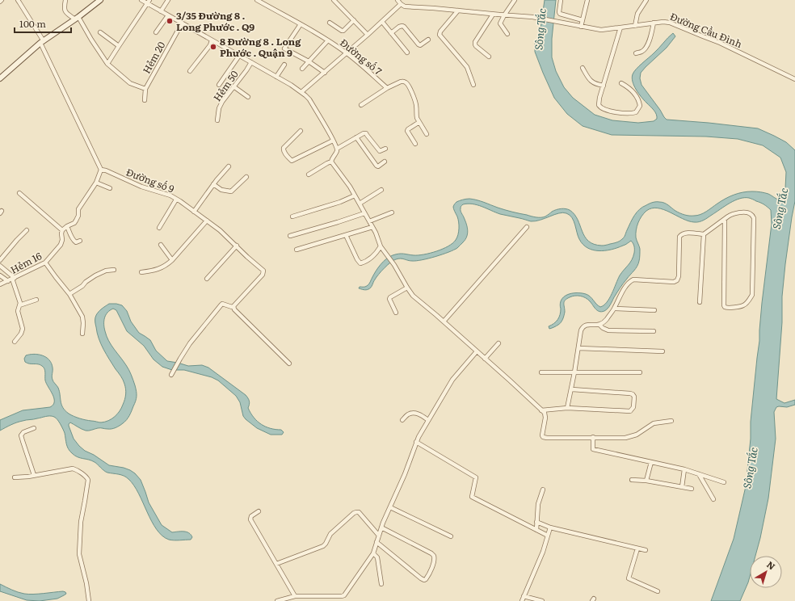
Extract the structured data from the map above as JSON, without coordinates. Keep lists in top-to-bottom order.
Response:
{
  "streets": {
    "street": [
      "Đường Cầu Đình",
      "Đường số 7",
      "Hẻm 20",
      "Hẻm 50",
      "Đường số 9",
      "Hẻm 16"
    ]
  },
  "water": ["Sông Tắc"],
  "places": ["3/35 Đường 8 . Long Phước . Q9", "8 Đường 8 . Long Phước . Quận 9"],
  "scale_bar": "100 m",
  "north": "top right"
}
